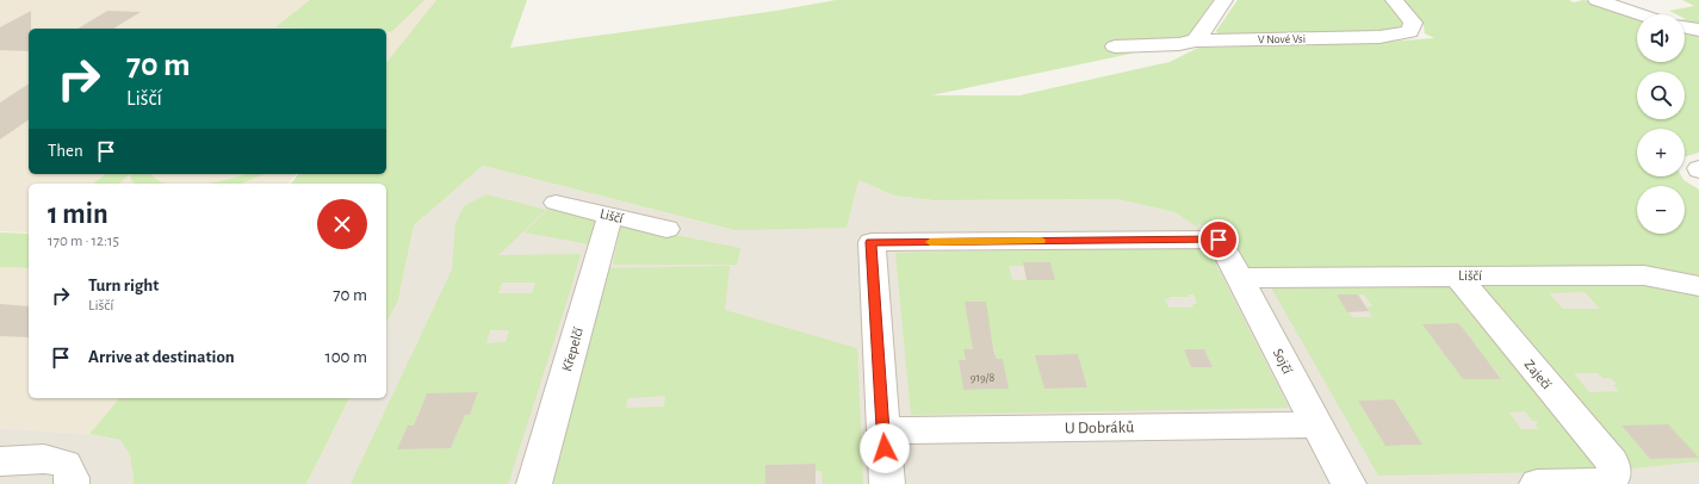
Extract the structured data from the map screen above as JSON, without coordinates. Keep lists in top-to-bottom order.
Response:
{
  "streets": {
    "street": [
      "V Nové Vsi",
      "Liščí",
      "Křepelčí",
      "Sojčí",
      "Zaječí",
      "U Dobráků"
    ]
  },
  "crossings": [
    ["Liščí", "Křepelčí"],
    ["Liščí", "Sojčí"],
    ["Liščí", "Zaječí"],
    ["Sojčí", "U Dobráků"]
  ],
  "house_numbers": ["919/8"],
  "page": {
    "map_buttons": ["+", "−"],
    "turn": ["70 m", "Liščí"],
    "then": "Then",
    "heading": ["1 min", "170 m · 12:15"],
    "list": [
      {
        "name": "Turn right",
        "note": "Liščí",
        "value": "70 m"
      },
      {
        "name": "Arrive at destination",
        "value": "100 m"
      }
    ]
  }
}
